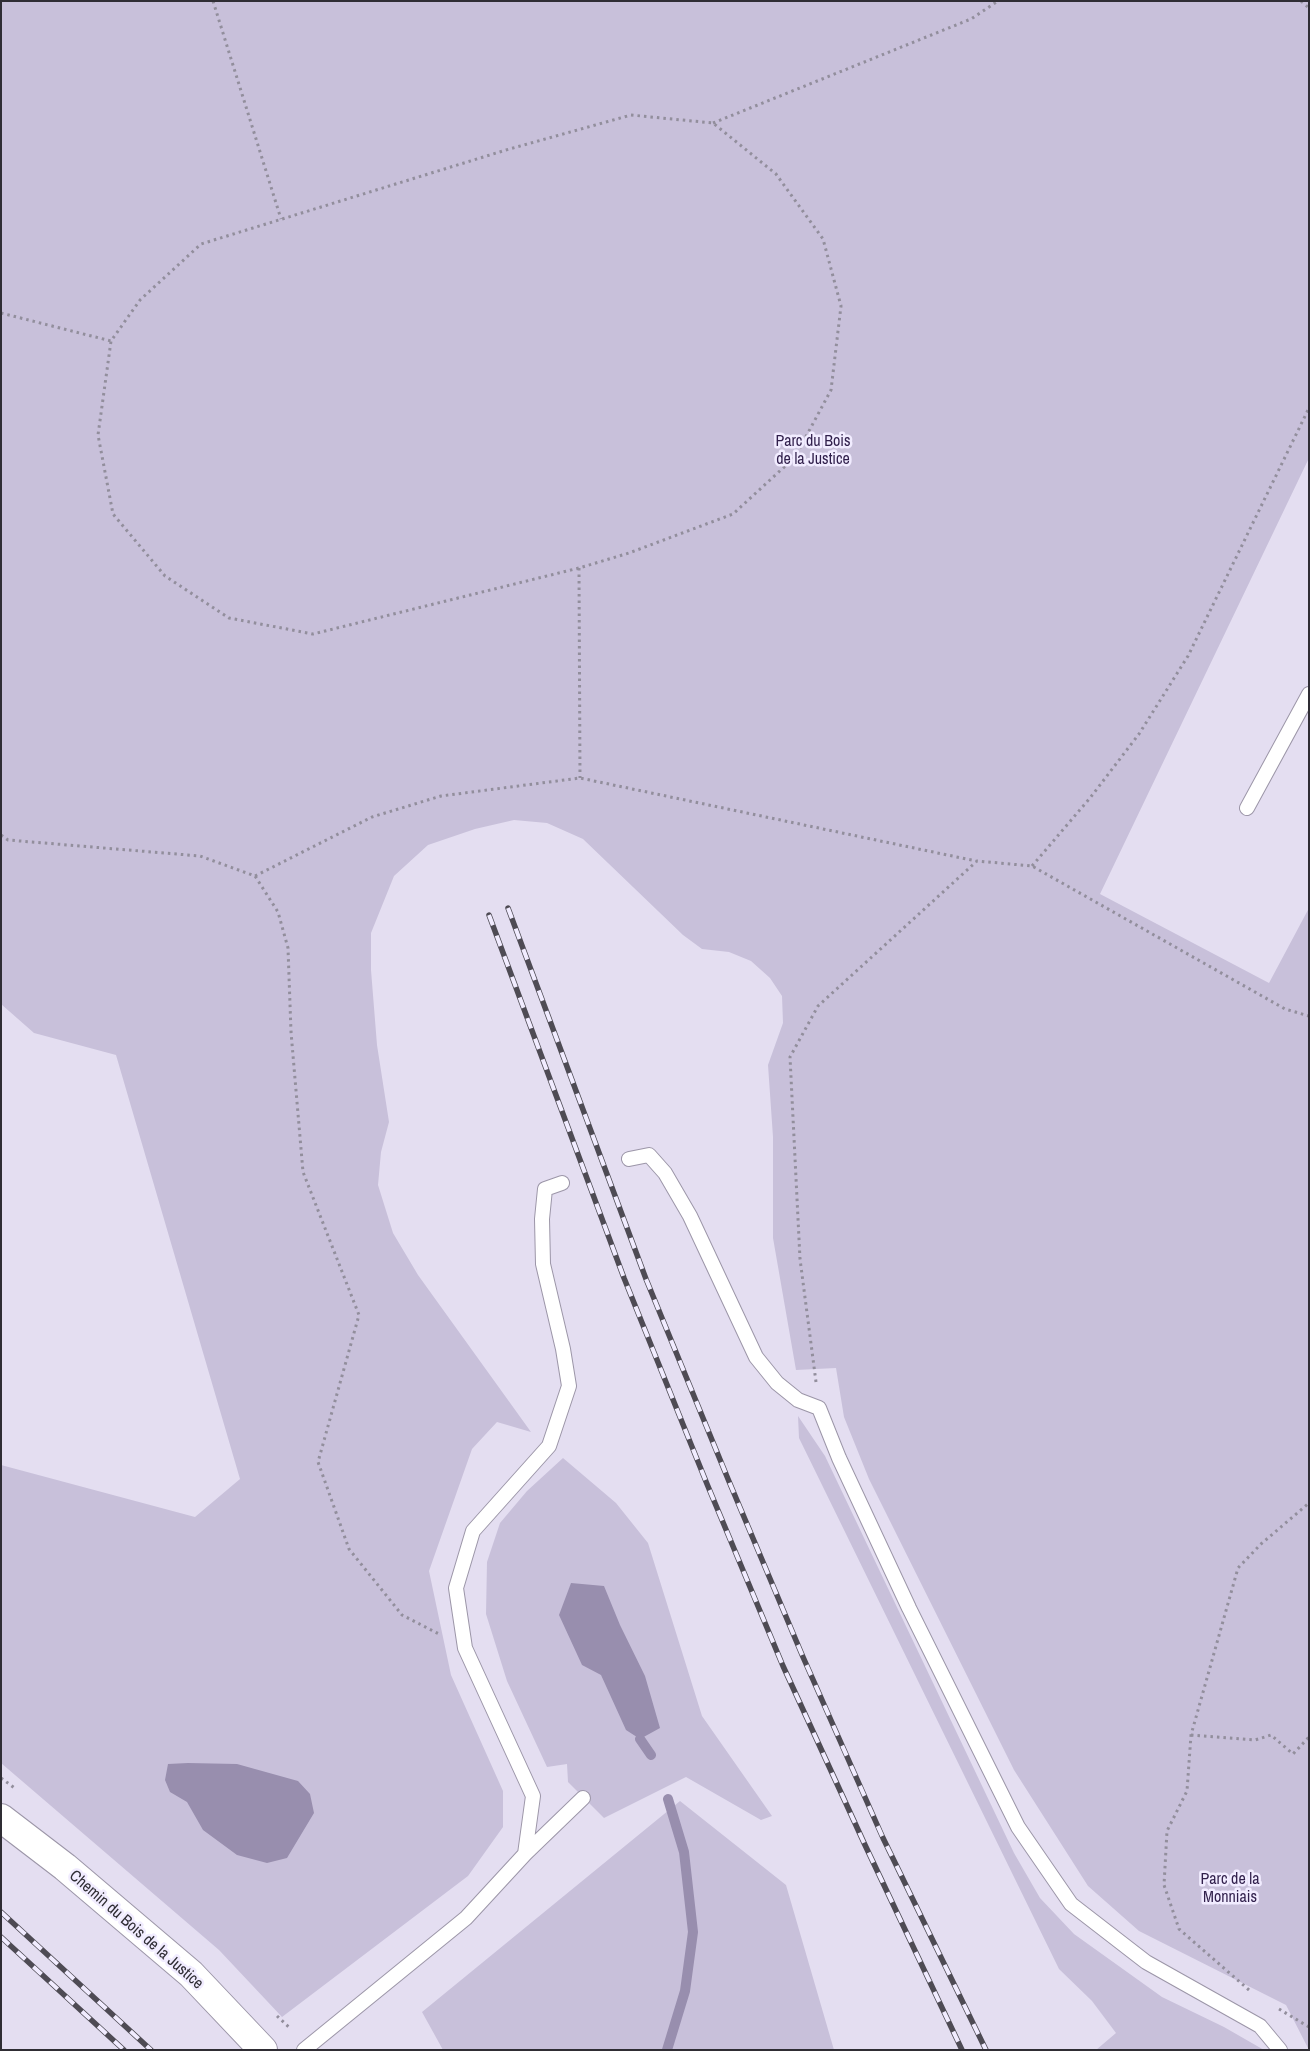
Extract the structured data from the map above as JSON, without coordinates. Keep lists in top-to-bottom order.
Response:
{
  "streets": {
    "street": ["Chemin du Bois de la Justice"]
  },
  "parks": ["Parc du Bois de la Justice", "Parc de la Monniais"]
}
